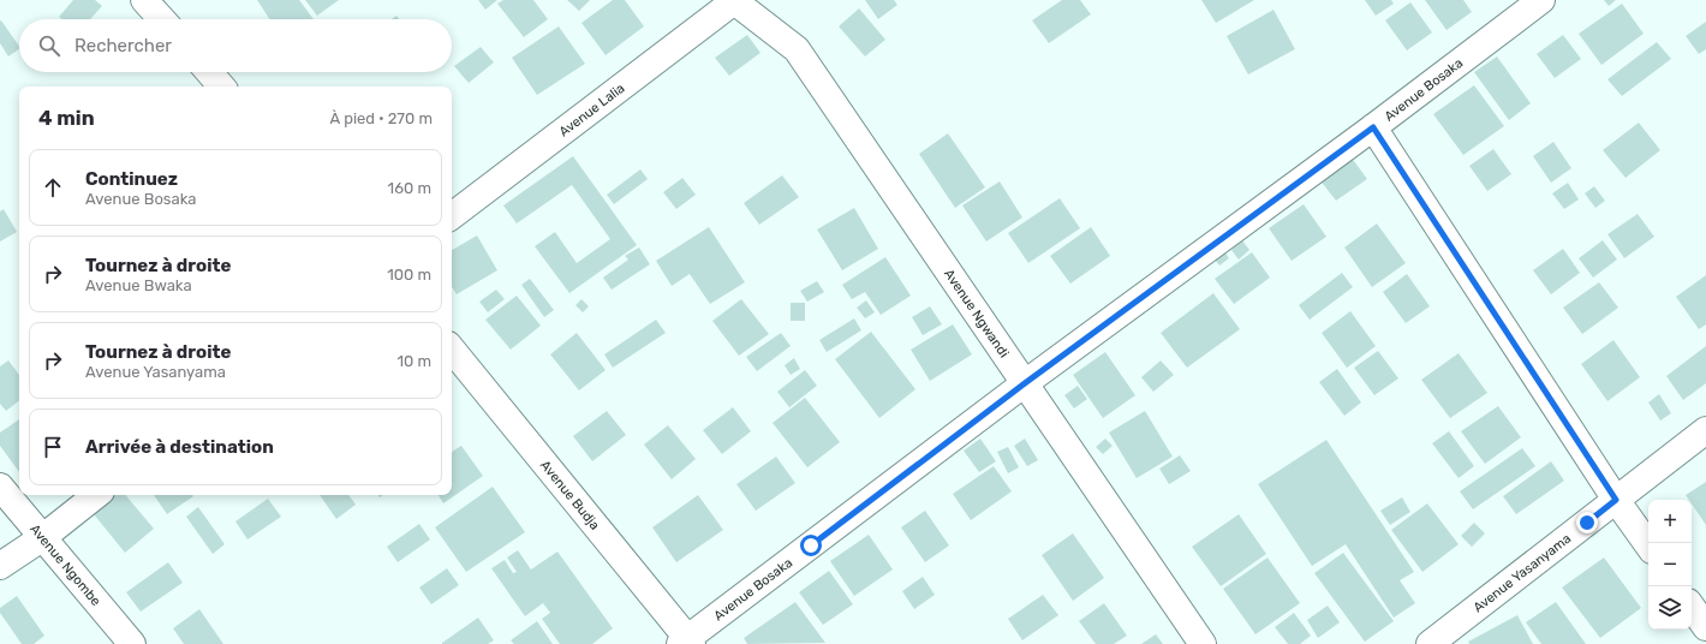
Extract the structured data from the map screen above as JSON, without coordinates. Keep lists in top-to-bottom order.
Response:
{
  "streets": {
    "street": [
      "Avenue Bosaka",
      "Avenue Lalia",
      "Avenue Ngwandi",
      "Avenue Budja",
      "Avenue Ngombe",
      "Avenue Yasanyama"
    ]
  },
  "crossings": [
    ["Avenue Bosaka", "Avenue Ngwandi"],
    ["Avenue Bosaka", "Avenue Budja"],
    ["Avenue Lalia", "Avenue Ngwandi"]
  ],
  "page": {
    "search": "Rechercher",
    "heading": ["4 min", "À pied · 270 m"],
    "list": [
      ["Continuez", "Avenue Bosaka", "160 m"],
      ["Tournez à droite", "Avenue Bwaka", "100 m"],
      ["Tournez à droite", "Avenue Yasanyama", "10 m"],
      "Arrivée à destination"
    ],
    "map_buttons": ["+", "−"]
  }
}
